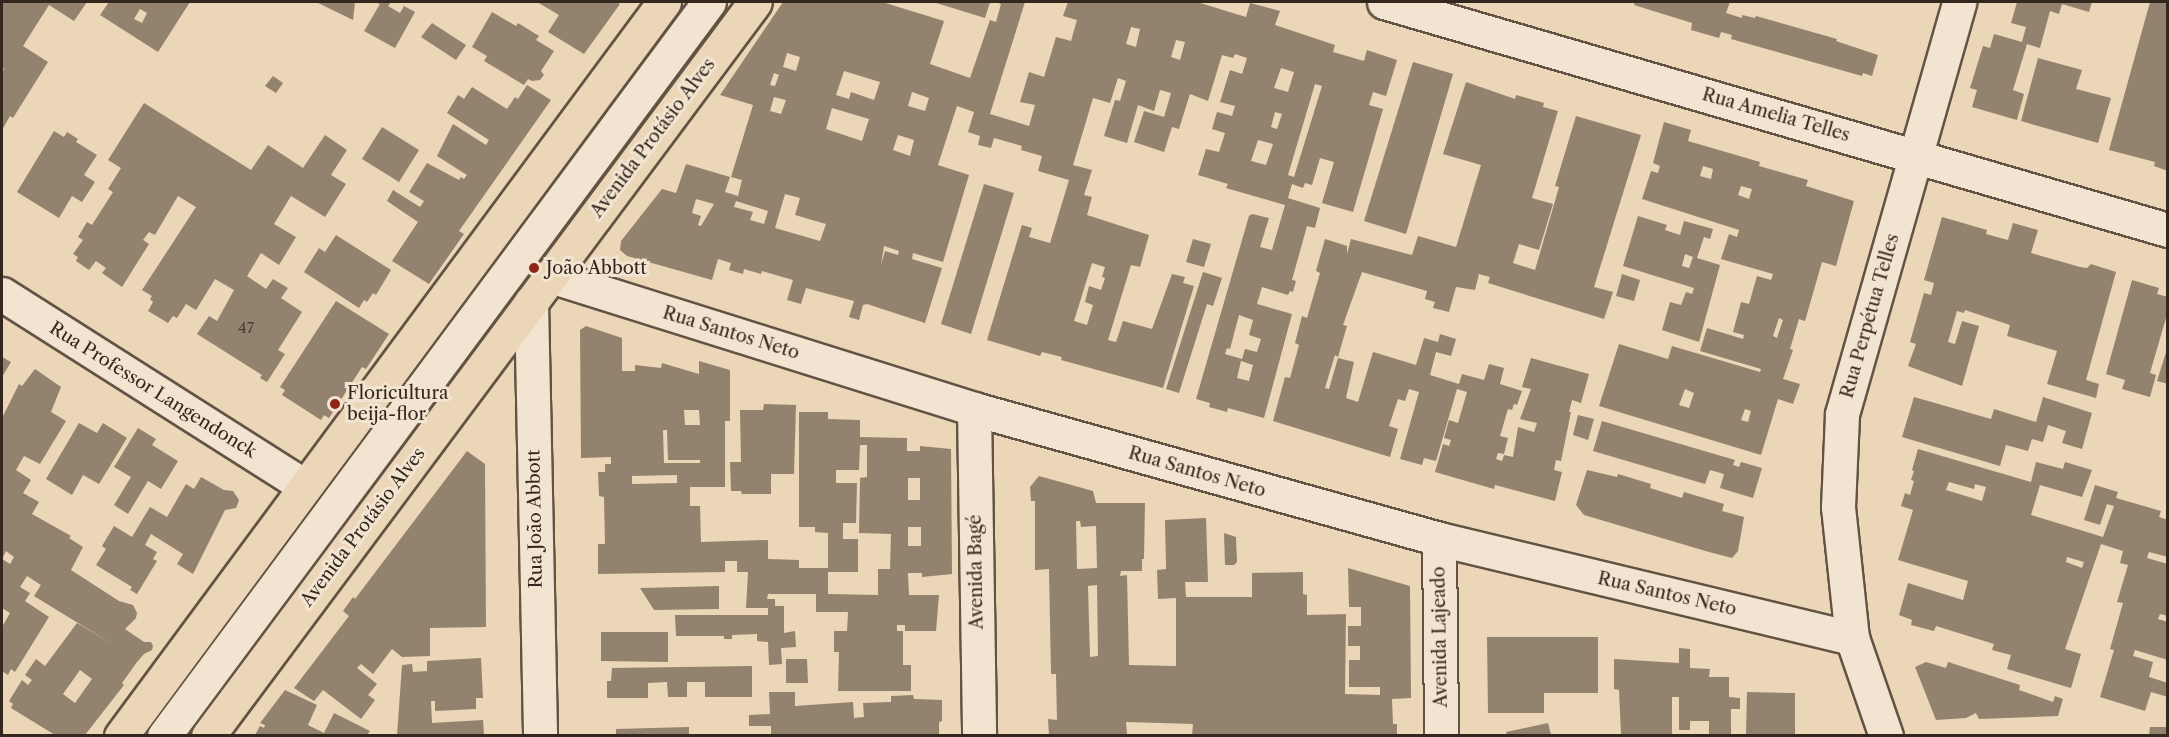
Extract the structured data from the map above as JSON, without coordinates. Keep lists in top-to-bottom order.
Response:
{
  "streets": {
    "main road": ["Avenida Protásio Alves"],
    "street": [
      "Rua Amelia Telles",
      "Rua Perpétua Telles",
      "Rua Santos Neto",
      "Rua Professor Langendonck",
      "Rua João Abbott",
      "Avenida Bagé",
      "Avenida Lajeado"
    ]
  },
  "crossings": [
    ["Rua Amelia Telles", "Rua Perpétua Telles"],
    ["Avenida Protásio Alves", "Rua Santos Neto"],
    ["Avenida Protásio Alves", "Rua João Abbott"],
    ["Rua Perpétua Telles", "Rua Santos Neto"],
    ["Rua Santos Neto", "Avenida Bagé"],
    ["Rua Santos Neto", "Avenida Lajeado"]
  ],
  "places": ["João Abbott", "Floricultura beija-flor"],
  "house_numbers": ["47"]
}
